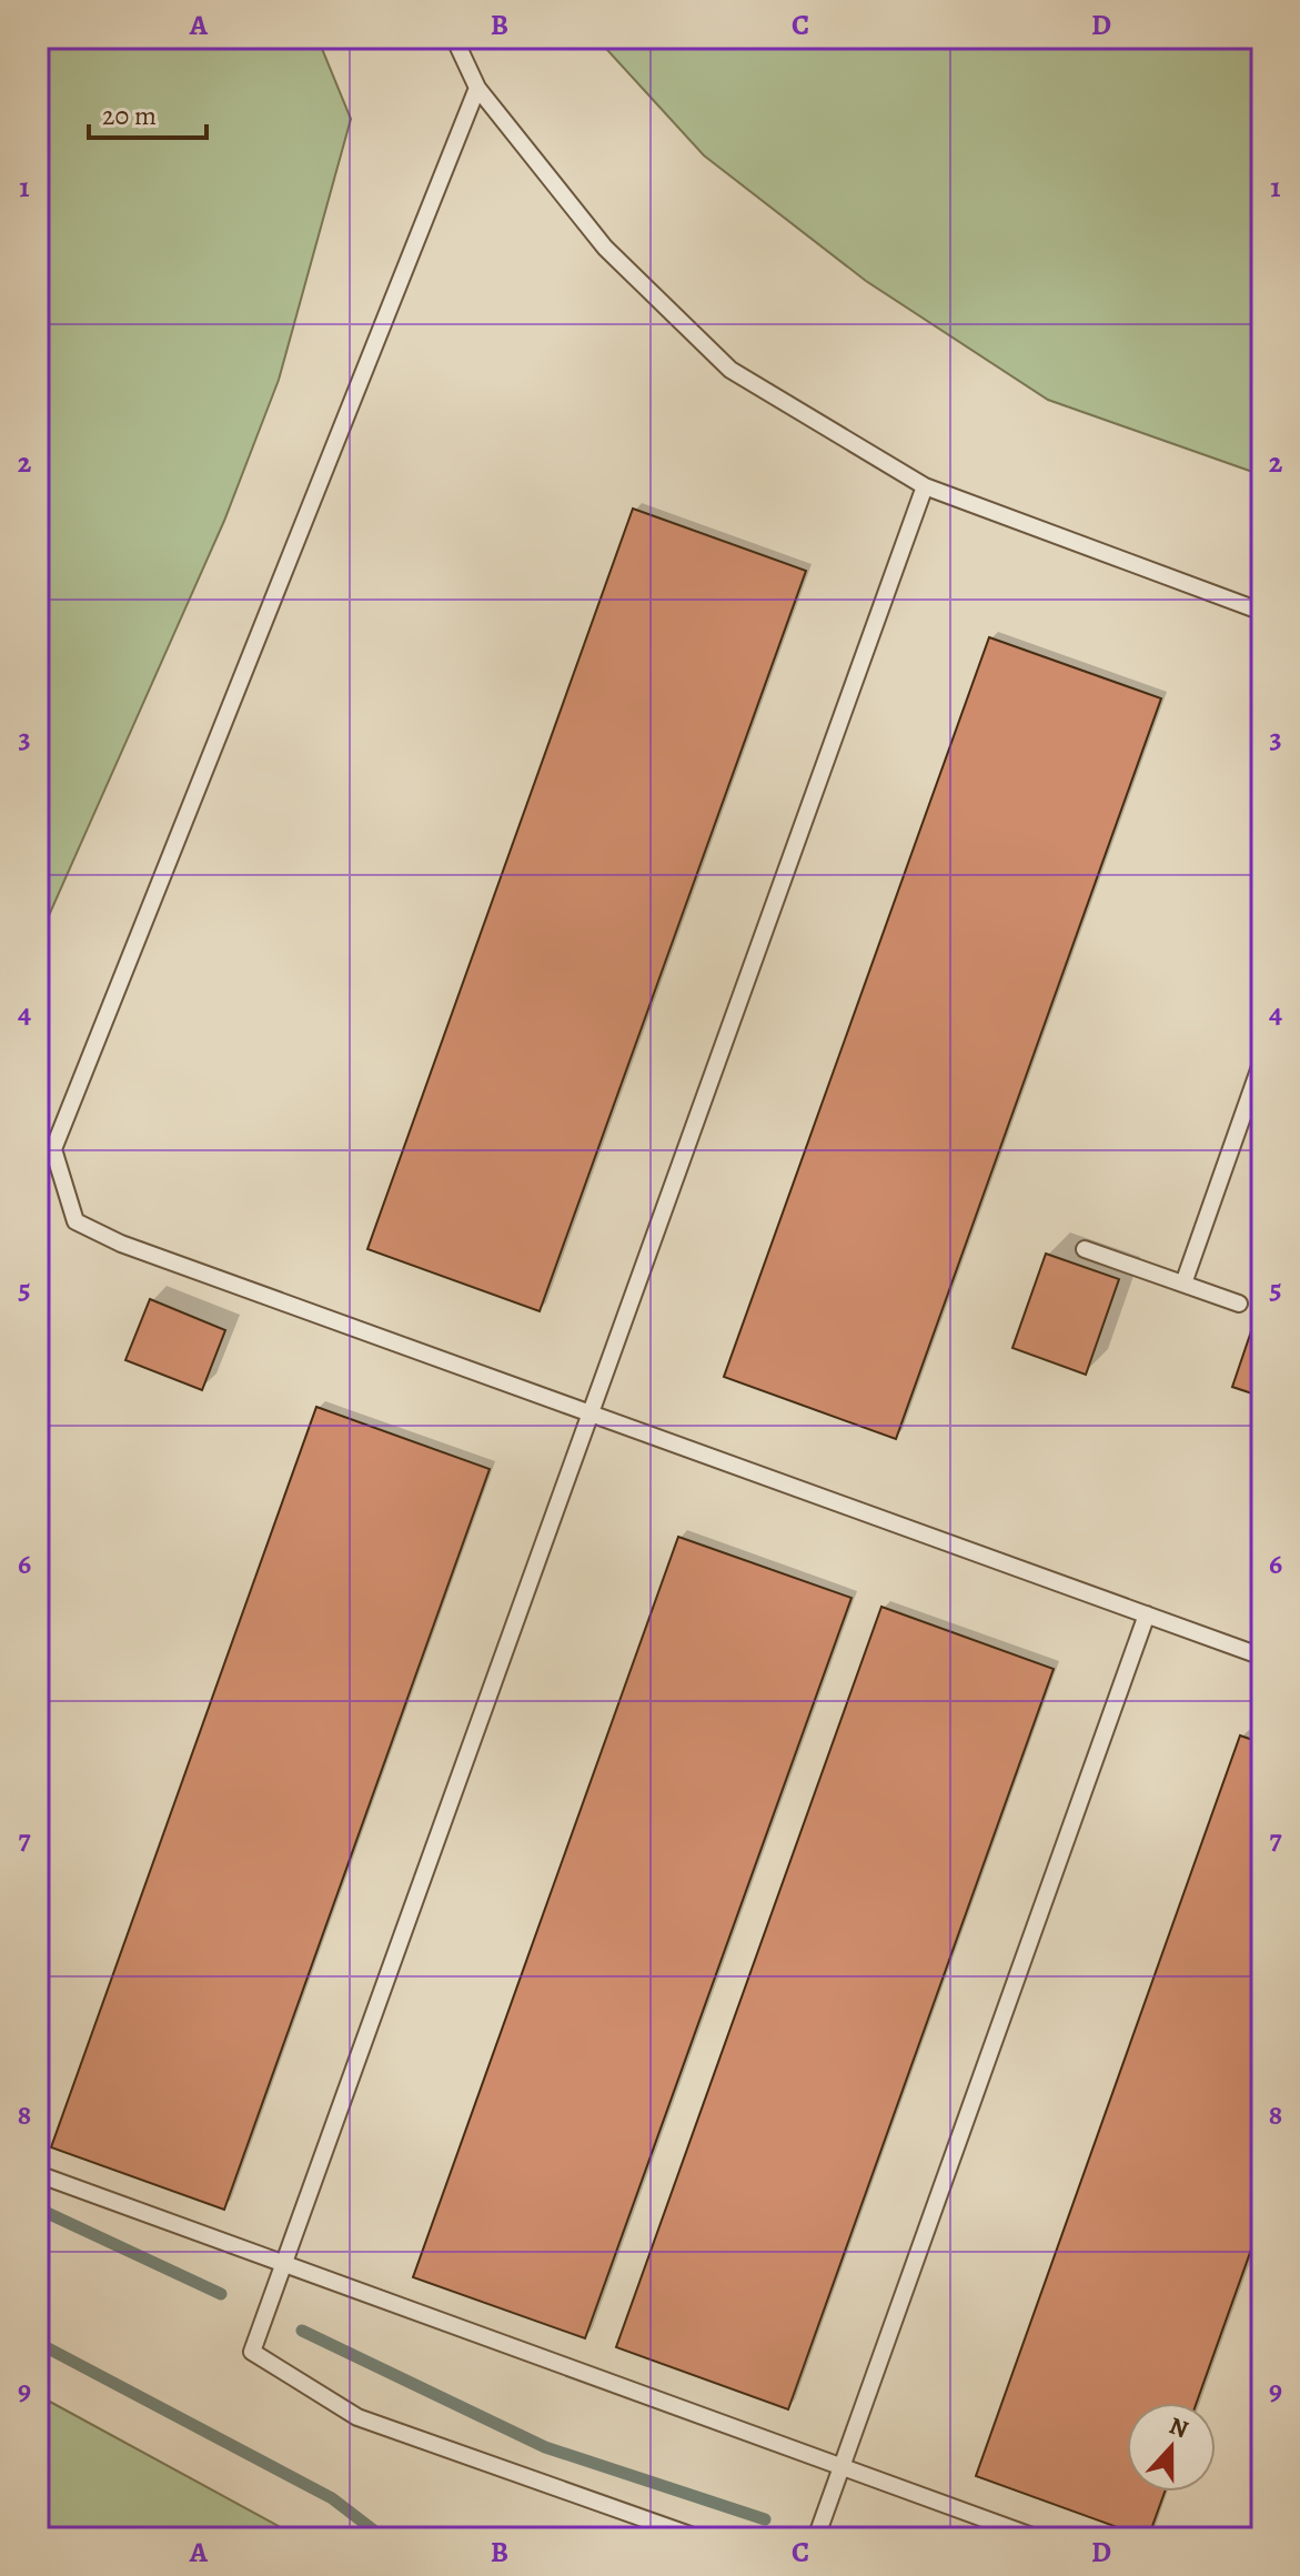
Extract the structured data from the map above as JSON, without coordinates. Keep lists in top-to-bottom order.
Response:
{
  "scale_bar": "20 m",
  "north": "top",
  "grid": {
    "columns": [
      "A",
      "B",
      "C",
      "D"
    ],
    "rows": [
      "1",
      "2",
      "3",
      "4",
      "5",
      "6",
      "7",
      "8",
      "9"
    ]
  }
}
